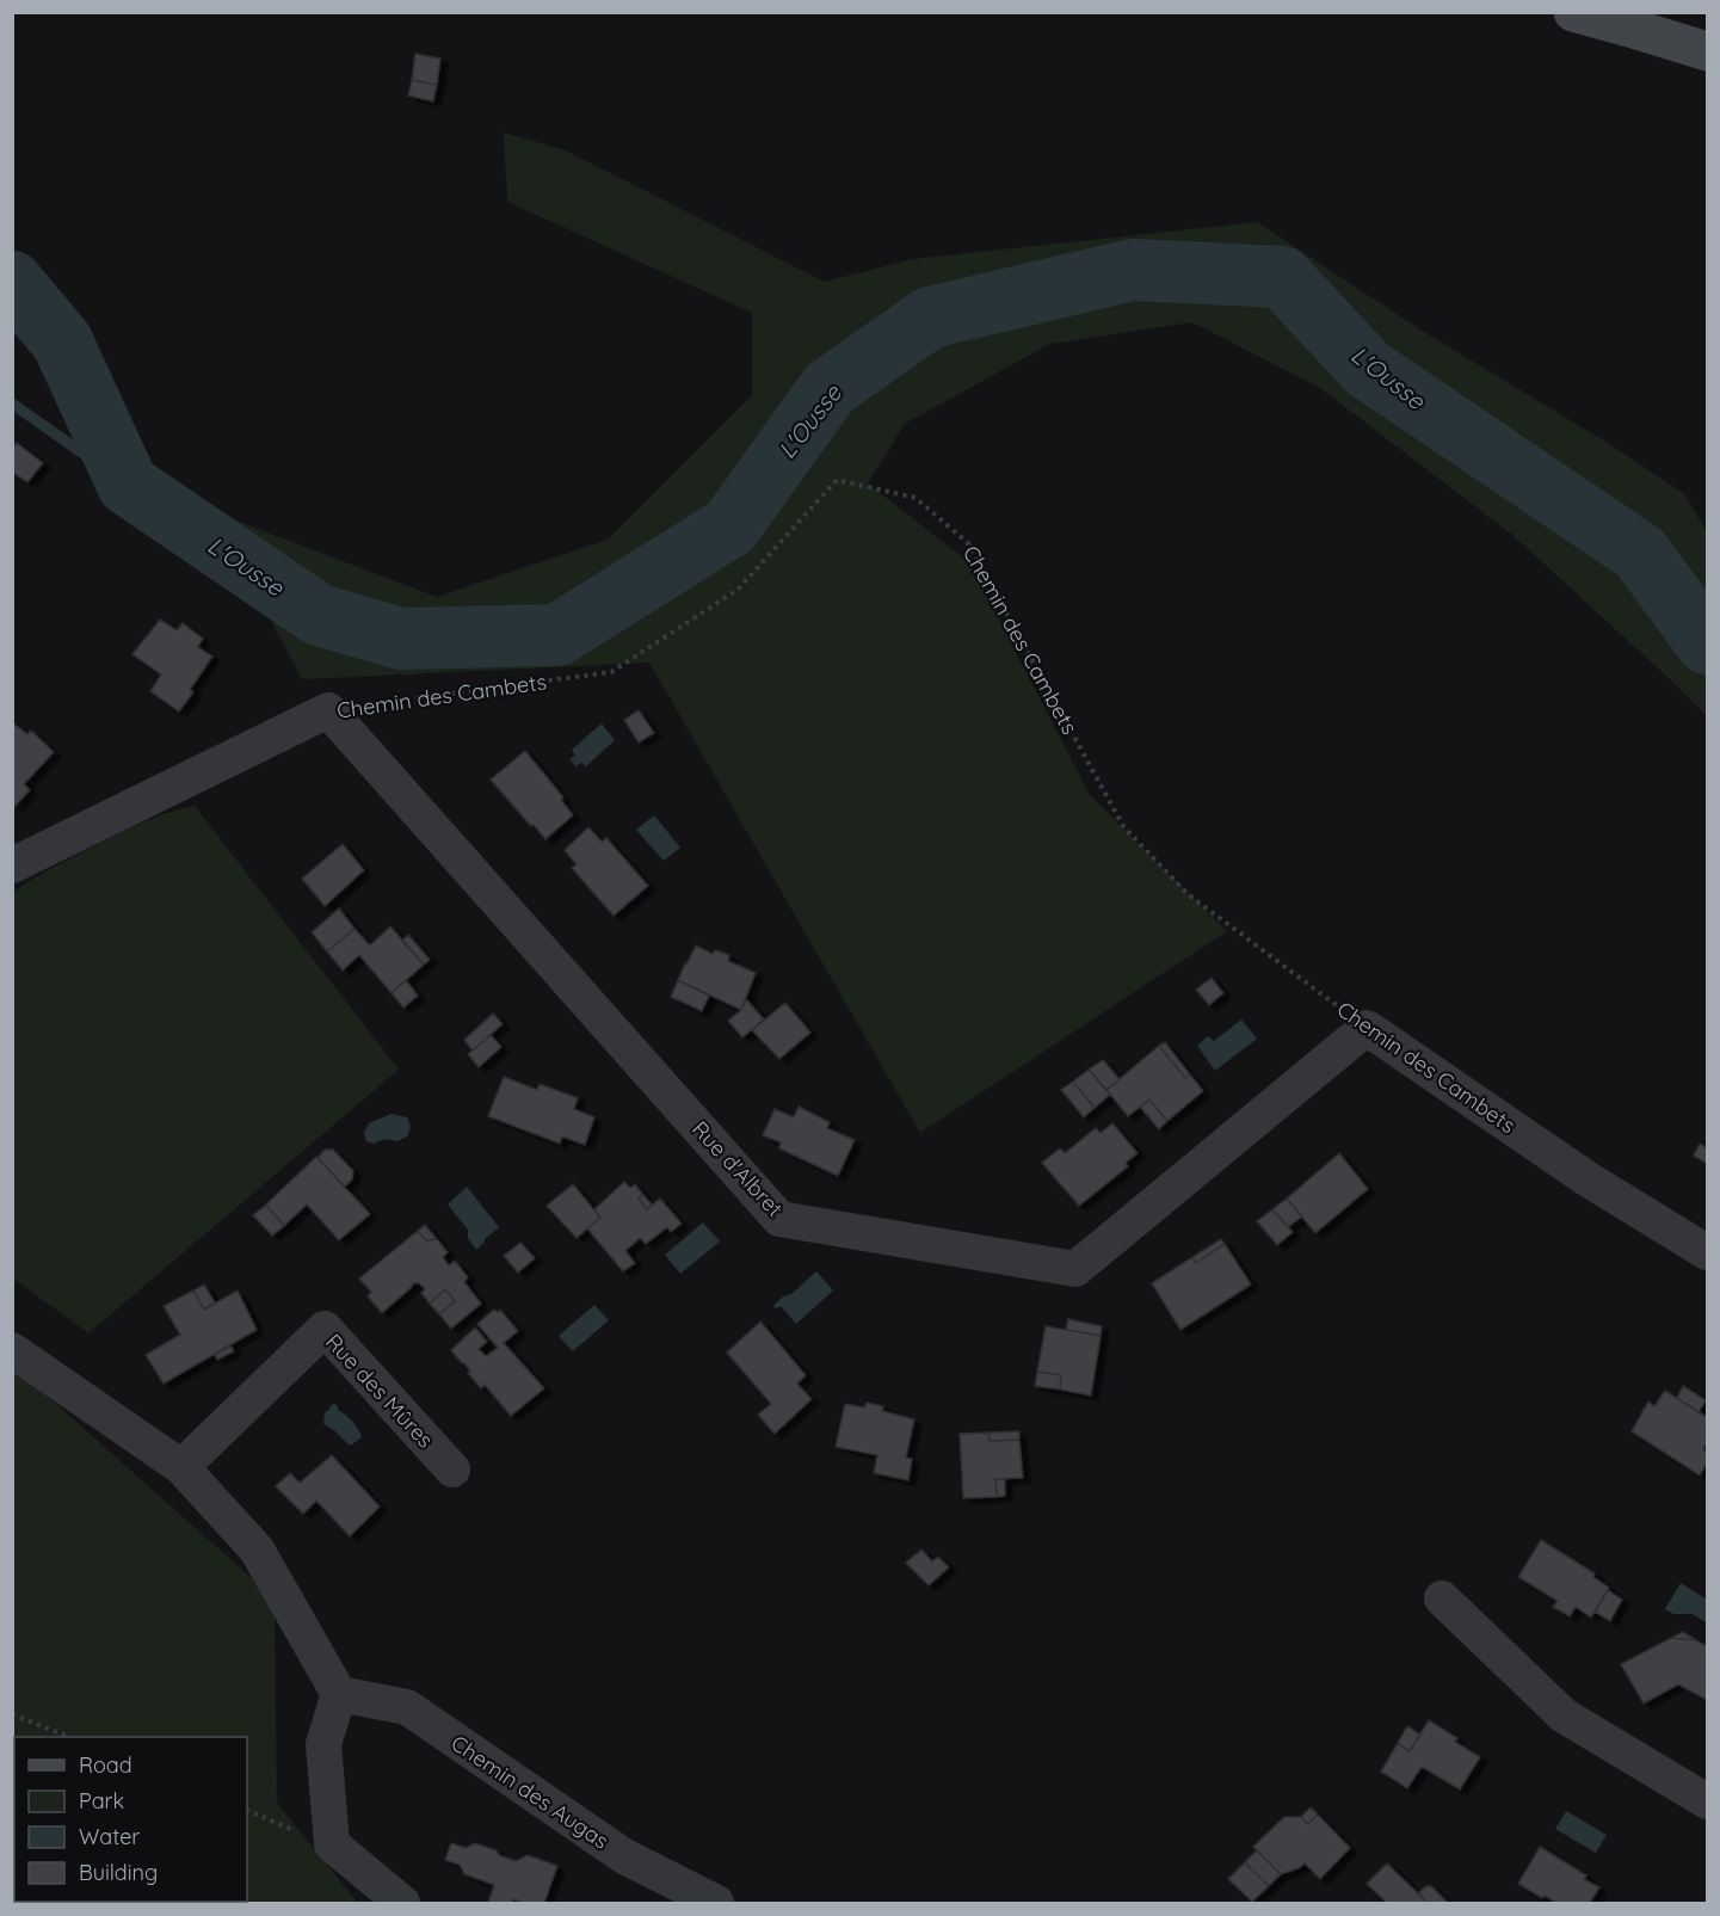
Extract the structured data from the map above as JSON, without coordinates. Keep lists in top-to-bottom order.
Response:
{
  "streets": {
    "street": [
      "Chemin des Cambets",
      "Rue d'Albret",
      "Rue des Mûres",
      "Chemin des Augas"
    ]
  },
  "crossings": [
    ["Chemin des Cambets", "Rue d'Albret"]
  ],
  "water": ["L'Ousse"],
  "legend": [
    "Road",
    "Park",
    "Water",
    "Building"
  ]
}
